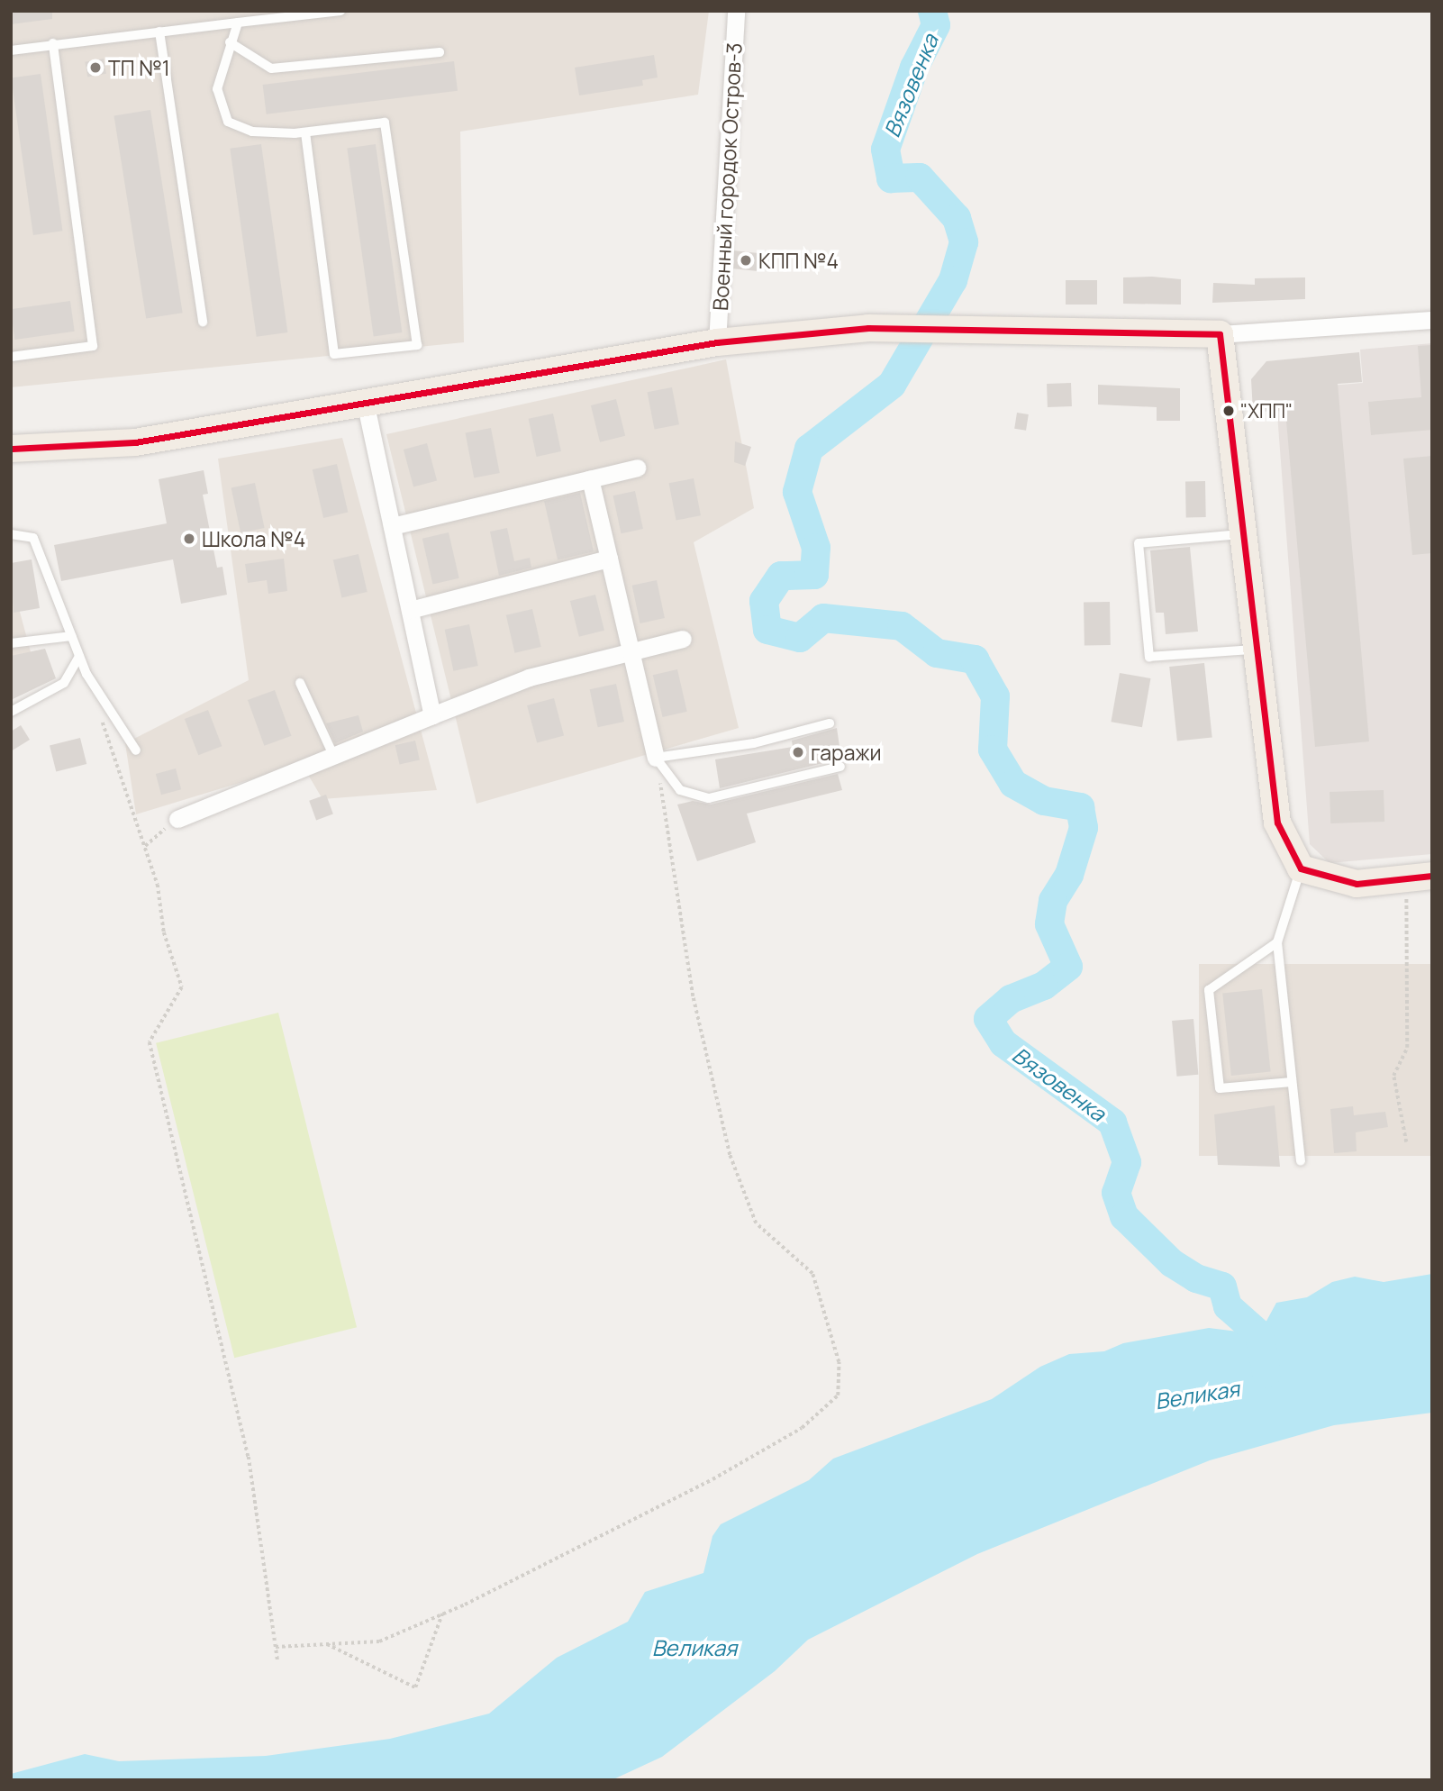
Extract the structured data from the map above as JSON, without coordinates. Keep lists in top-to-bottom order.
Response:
{
  "streets": {
    "street": ["Военный городок Остров-3"]
  },
  "water": ["Вязовенка", "Великая"],
  "places": [
    "ТП №1",
    "КПП №4",
    "\"ХПП\"",
    "Школа №4",
    "гаражи"
  ]
}
